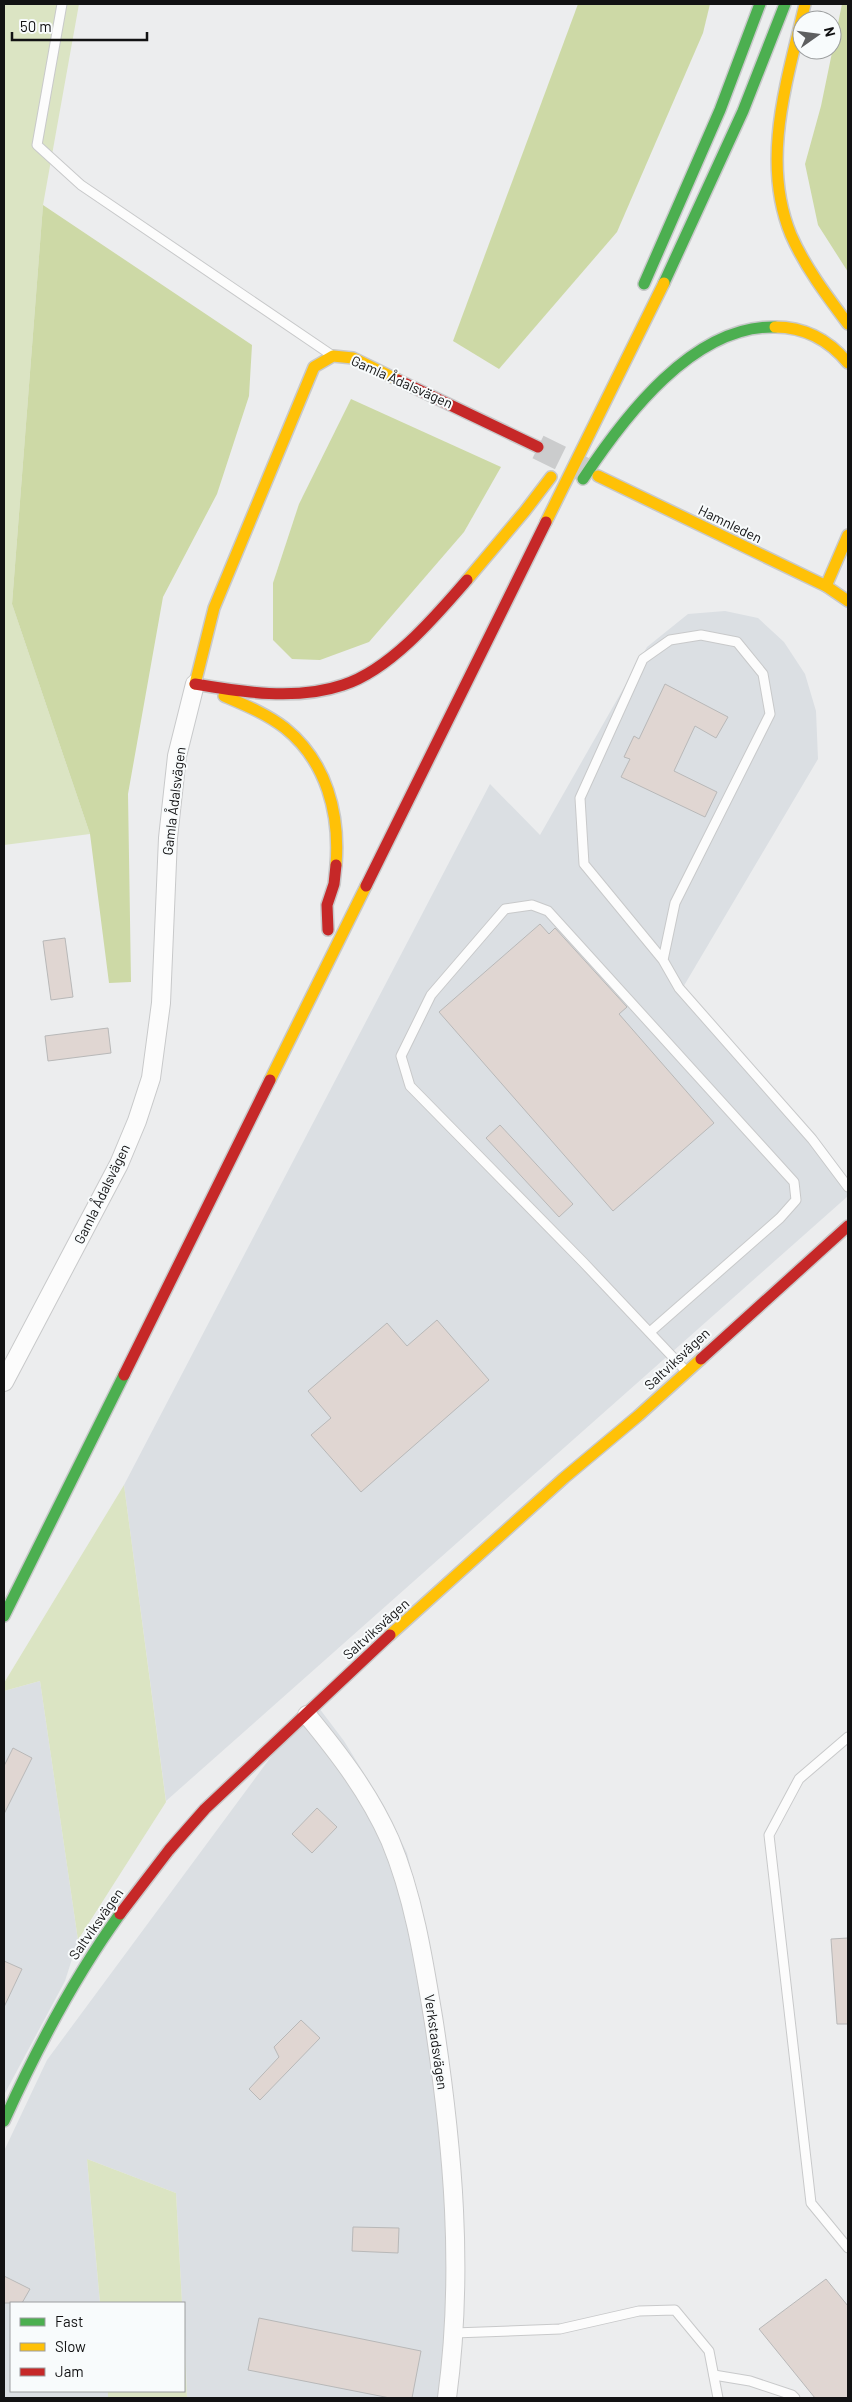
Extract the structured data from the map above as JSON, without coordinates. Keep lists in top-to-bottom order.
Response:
{
  "streets": {
    "main road": ["Gamla Ådalsvägen", "Hamnleden", "Saltviksvägen"],
    "street": ["Verkstadsvägen"]
  },
  "crossings": [
    ["Saltviksvägen", "Verkstadsvägen"]
  ],
  "legend": ["Fast", "Slow", "Jam"],
  "scale_bar": "50 m",
  "north": "right"
}
